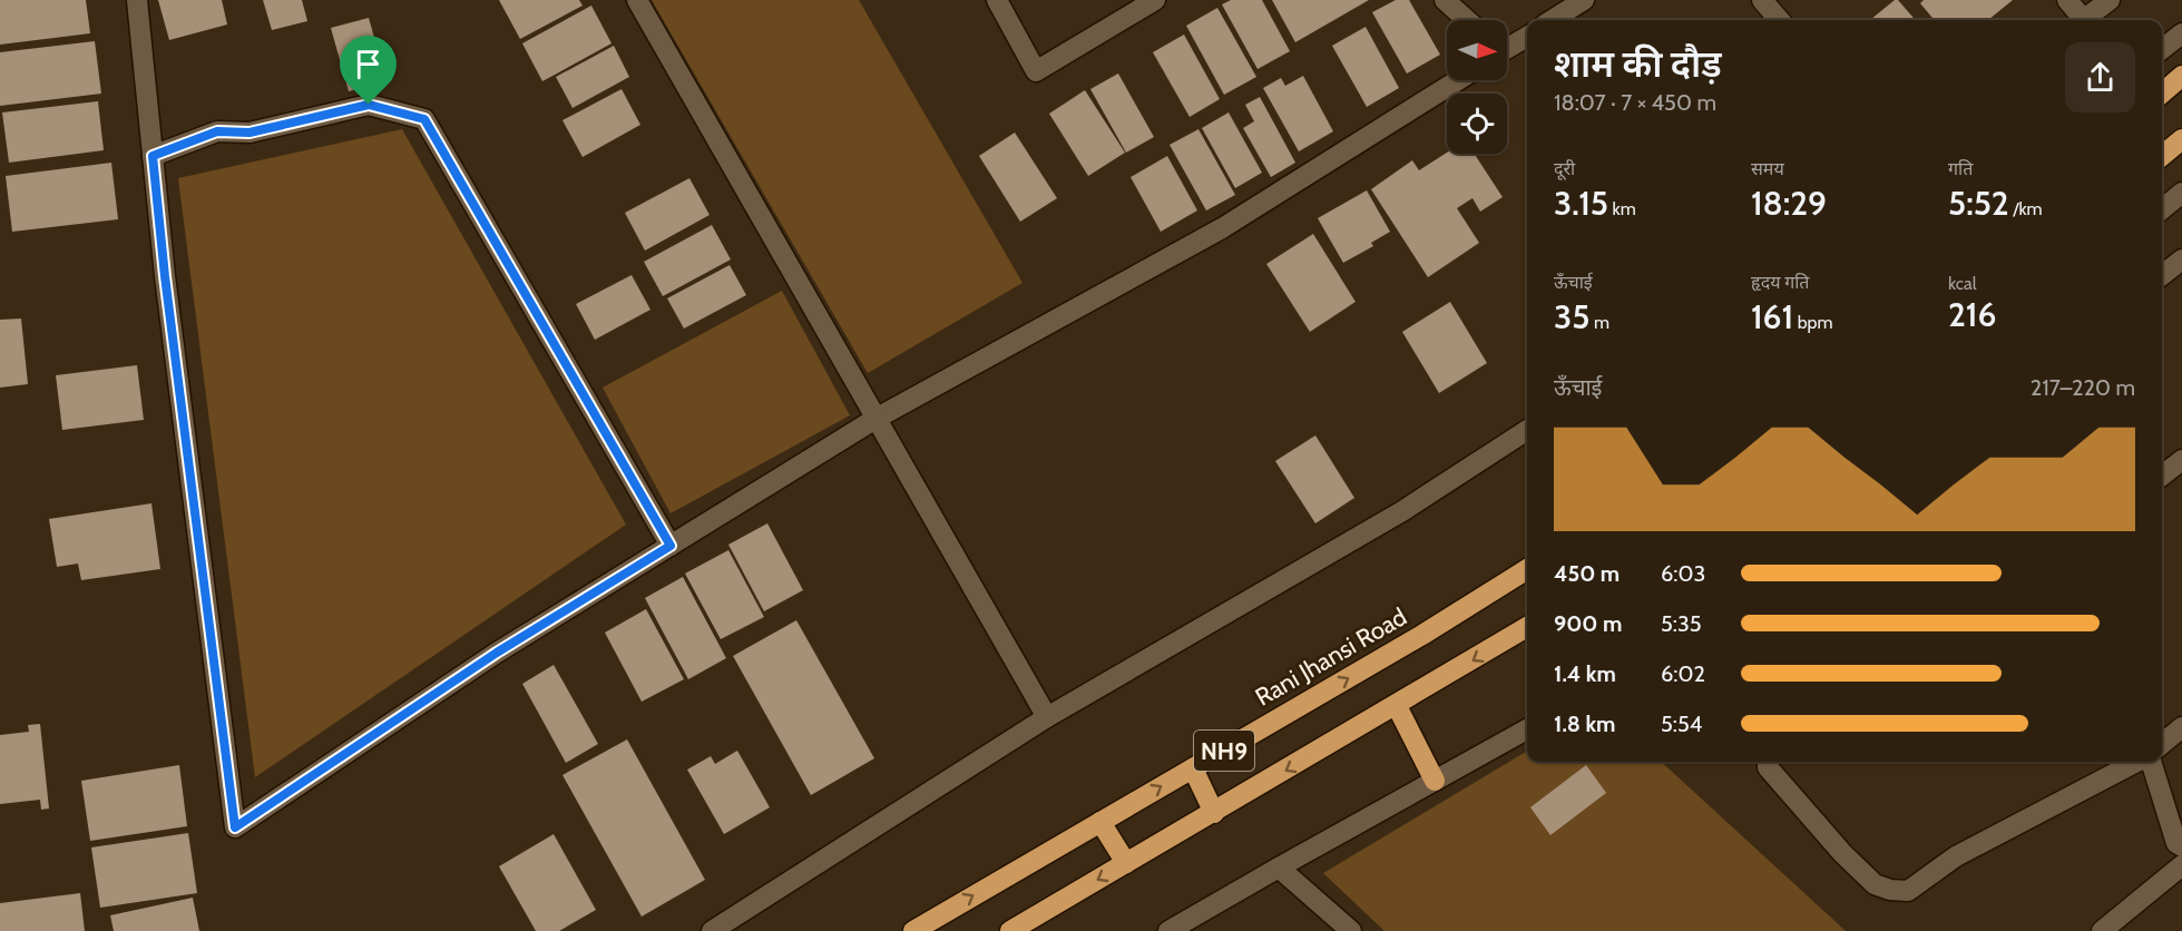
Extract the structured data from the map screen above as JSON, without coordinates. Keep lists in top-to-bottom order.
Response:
{
  "streets": {
    "highway": ["Rani Jhansi Road", "NH9"]
  },
  "north": "right",
  "page": {
    "heading": ["शाम की दौड़", "18:07 · 7 × 450 m"],
    "stats": [
      ["दूरी", "3.15 km"],
      ["समय", "18:29"],
      ["गति", "5:52 /km"],
      ["ऊँचाई", "35 m"],
      ["हृदय गति", "161 bpm"],
      ["kcal", "216"]
    ],
    "chart": ["ऊँचाई", "217–220 m"],
    "list": [
      {
        "name": "450 m",
        "note": "6:03"
      },
      {
        "name": "900 m",
        "note": "5:35"
      },
      {
        "name": "1.4 km",
        "note": "6:02"
      },
      {
        "name": "1.8 km",
        "note": "5:54"
      }
    ]
  }
}
